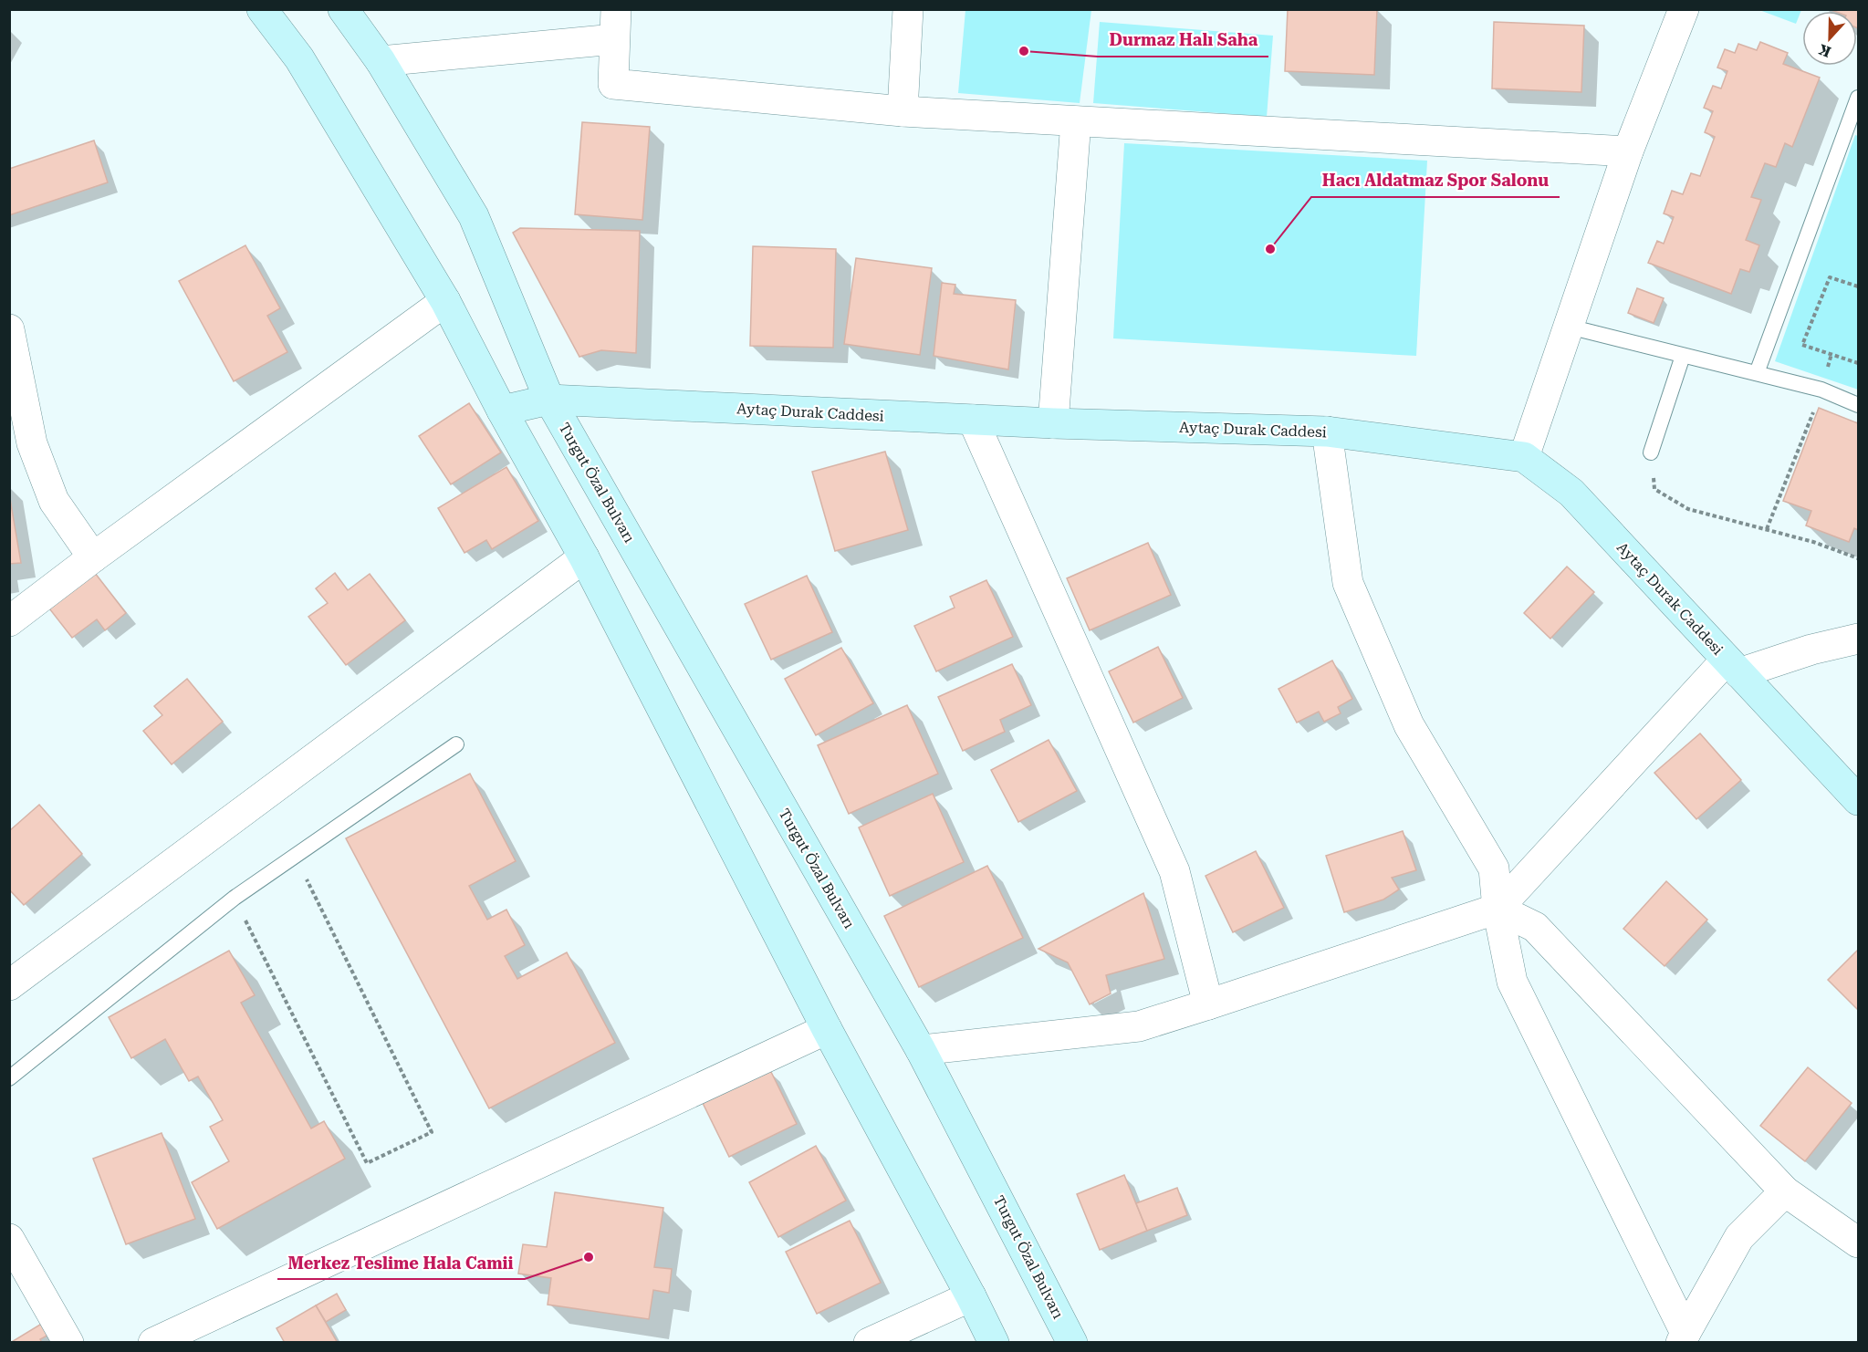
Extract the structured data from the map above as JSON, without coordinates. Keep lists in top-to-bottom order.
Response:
{
  "streets": {
    "main road": ["Aytaç Durak Caddesi", "Turgut Özal Bulvarı"]
  },
  "crossings": [
    ["Aytaç Durak Caddesi", "Turgut Özal Bulvarı"]
  ],
  "places": ["Durmaz Halı Saha", "Hacı Aldatmaz Spor Salonu", "Merkez Teslime Hala Camii"],
  "north": "bottom"
}
